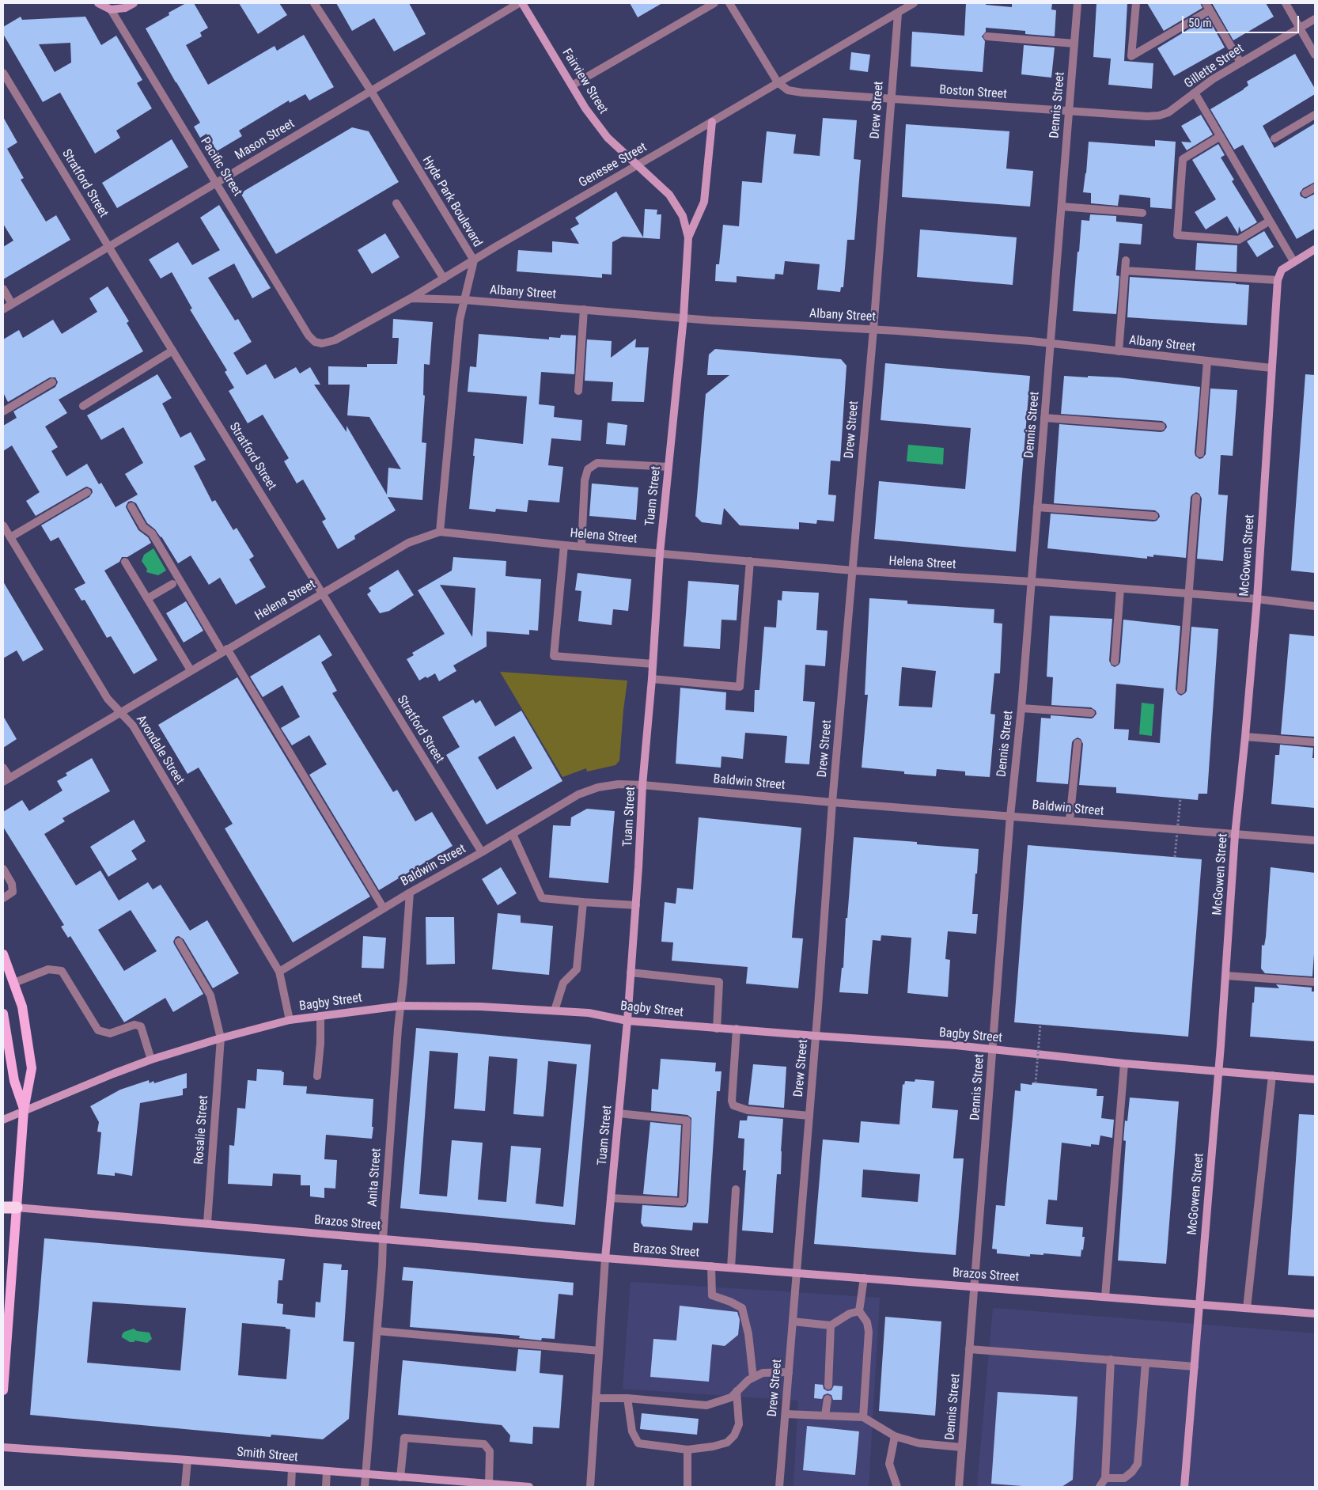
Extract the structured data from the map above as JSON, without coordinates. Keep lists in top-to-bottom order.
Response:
{
  "streets": {
    "main road": [
      "Fairview Street",
      "Tuam Street",
      "McGowen Street",
      "Bagby Street",
      "Brazos Street",
      "Smith Street"
    ],
    "street": [
      "Gillette Street",
      "Boston Street",
      "Dennis Street",
      "Drew Street",
      "Mason Street",
      "Genesee Street",
      "Pacific Street",
      "Stratford Street",
      "Hyde Park Boulevard",
      "Albany Street",
      "Helena Street",
      "Avondale Street",
      "Baldwin Street",
      "Rosalie Street",
      "Anita Street"
    ]
  },
  "crossings": [
    ["Gillette Street", "Boston Street"],
    ["Fairview Street", "Genesee Street"],
    ["Fairview Street", "Tuam Street"],
    ["Boston Street", "Dennis Street"],
    ["Boston Street", "Drew Street"],
    ["Boston Street", "Genesee Street"],
    ["Dennis Street", "Albany Street"],
    ["Dennis Street", "Helena Street"],
    ["Dennis Street", "Baldwin Street"],
    ["Dennis Street", "Bagby Street"],
    ["Dennis Street", "Brazos Street"],
    ["Drew Street", "Genesee Street"],
    ["Drew Street", "Albany Street"],
    ["Drew Street", "Helena Street"],
    ["Drew Street", "Baldwin Street"],
    ["Drew Street", "Bagby Street"],
    ["Drew Street", "Brazos Street"],
    ["Mason Street", "Pacific Street"],
    ["Mason Street", "Stratford Street"],
    ["Mason Street", "Hyde Park Boulevard"],
    ["Genesee Street", "Pacific Street"],
    ["Genesee Street", "Hyde Park Boulevard"],
    ["Genesee Street", "Albany Street"],
    ["Genesee Street", "Tuam Street"],
    ["Stratford Street", "Helena Street"],
    ["Stratford Street", "Baldwin Street"],
    ["Hyde Park Boulevard", "Albany Street"],
    ["Hyde Park Boulevard", "Helena Street"],
    ["Albany Street", "Tuam Street"],
    ["Albany Street", "McGowen Street"],
    ["Tuam Street", "Helena Street"],
    ["Tuam Street", "Baldwin Street"],
    ["Tuam Street", "Bagby Street"],
    ["Tuam Street", "Brazos Street"],
    ["Helena Street", "McGowen Street"],
    ["Helena Street", "Avondale Street"],
    ["McGowen Street", "Baldwin Street"],
    ["McGowen Street", "Bagby Street"],
    ["McGowen Street", "Brazos Street"],
    ["Avondale Street", "Baldwin Street"],
    ["Baldwin Street", "Anita Street"],
    ["Bagby Street", "Rosalie Street"],
    ["Bagby Street", "Anita Street"],
    ["Rosalie Street", "Brazos Street"],
    ["Anita Street", "Brazos Street"],
    ["Anita Street", "Smith Street"]
  ],
  "scale_bar": "50 m"
}
